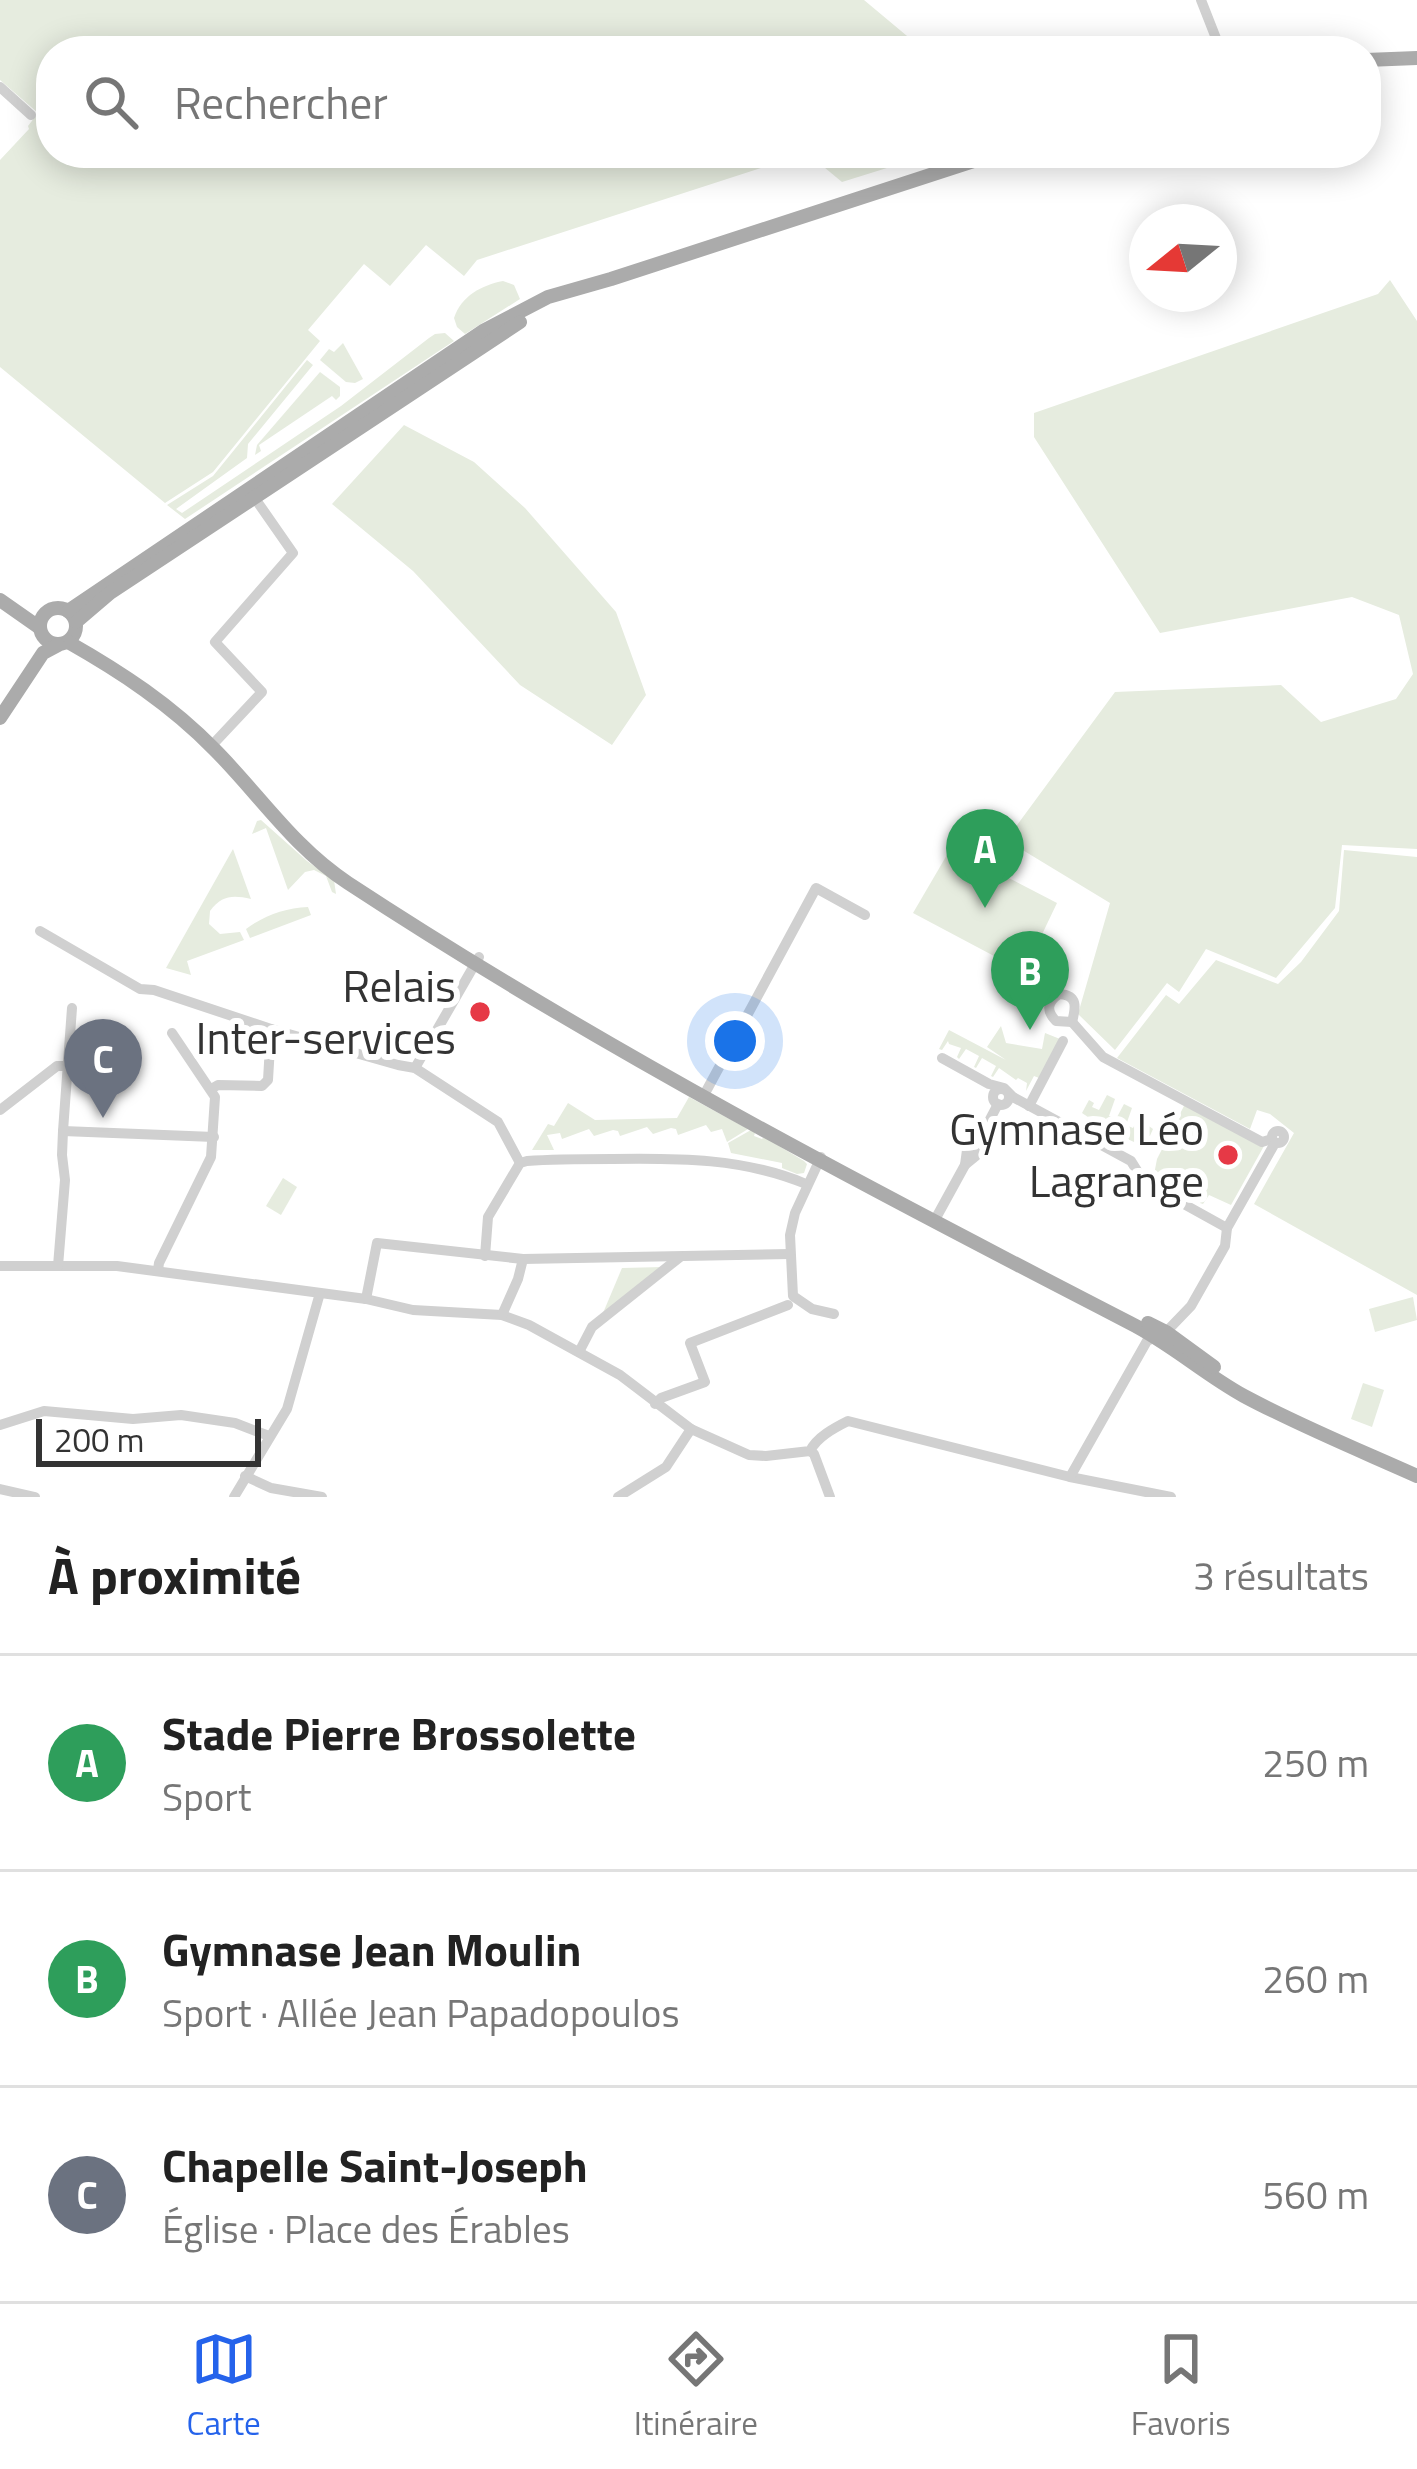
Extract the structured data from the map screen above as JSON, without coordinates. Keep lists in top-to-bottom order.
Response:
{
  "places": ["Relais Inter-services", "Gymnase Léo Lagrange"],
  "scale_bar": "200 m",
  "north": "left",
  "page": {
    "search": "Rechercher",
    "pins": ["A", "B", "C"],
    "scale": "200 m",
    "heading": ["À proximité", "3 résultats"],
    "list": [
      {
        "mark": "A",
        "name": "Stade Pierre Brossolette",
        "note": "Sport",
        "value": "250 m"
      },
      {
        "mark": "B",
        "name": "Gymnase Jean Moulin",
        "note": "Sport · Allée Jean Papadopoulos",
        "value": "260 m"
      },
      {
        "mark": "C",
        "name": "Chapelle Saint-Joseph",
        "note": "Église · Place des Érables",
        "value": "560 m"
      }
    ],
    "nav": ["Carte", "Itinéraire", "Favoris"]
  }
}
